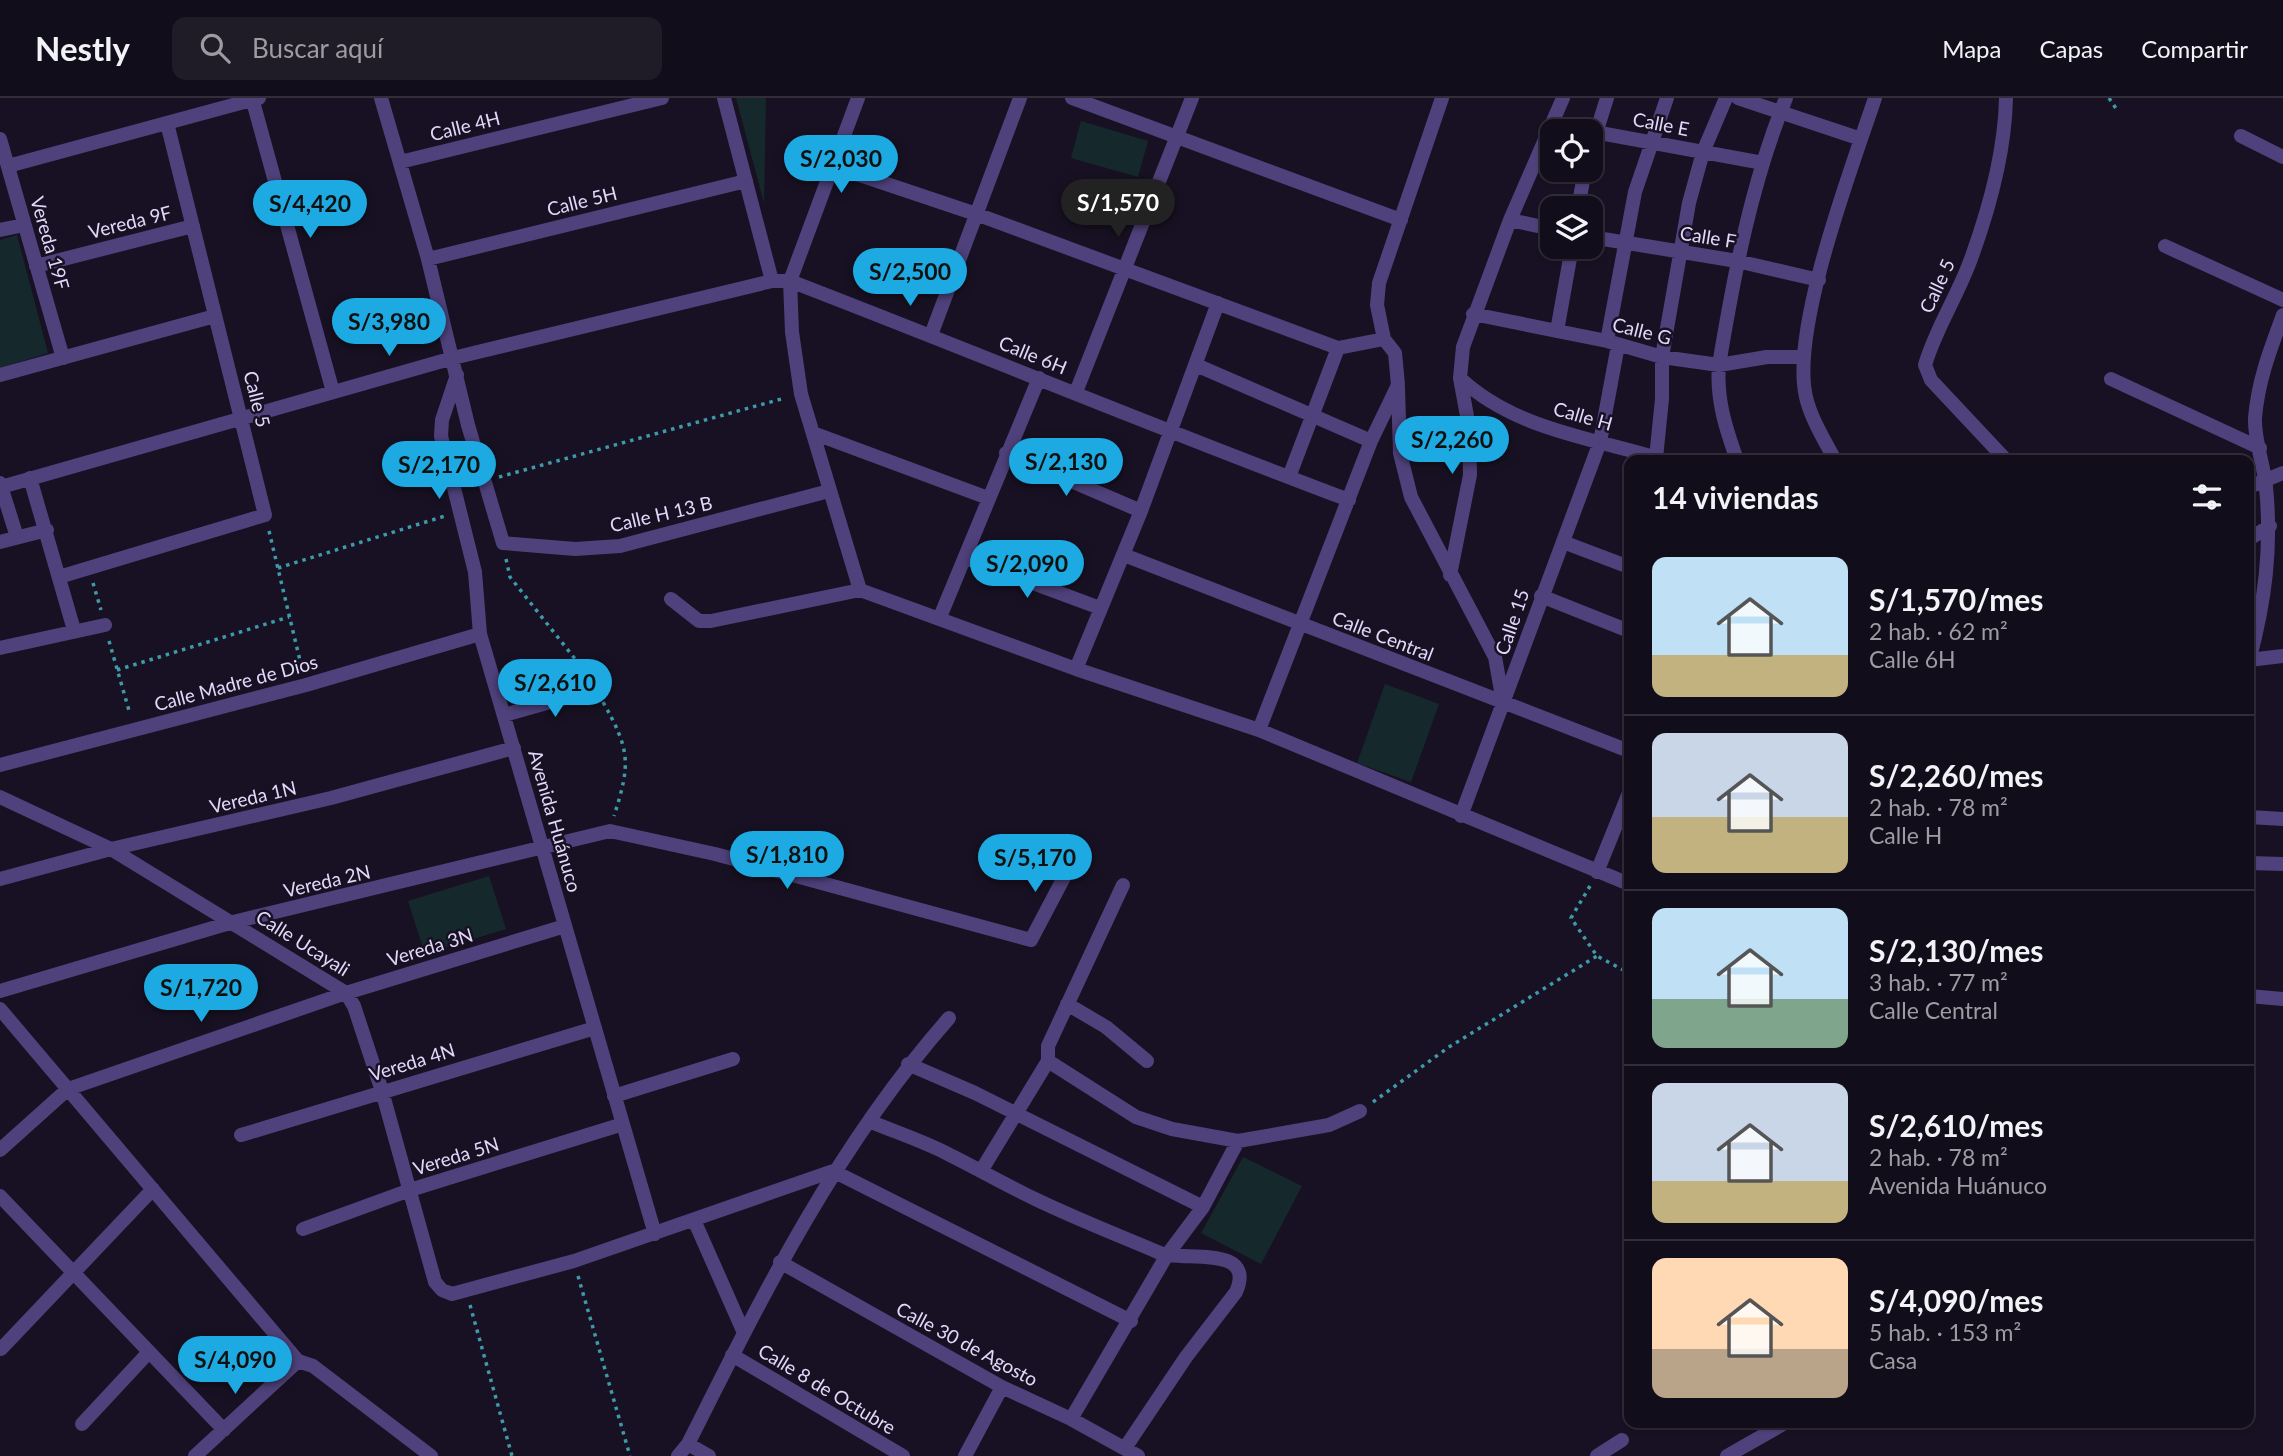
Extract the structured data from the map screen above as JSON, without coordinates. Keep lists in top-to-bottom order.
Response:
{
  "streets": {
    "street": [
      "Calle E",
      "Calle 4H",
      "Calle 5H",
      "Vereda 9F",
      "Calle F",
      "Vereda 19F",
      "Calle 5",
      "Calle G",
      "Calle 6H",
      "Calle H",
      "Calle H 13 B",
      "Calle 15",
      "Calle Central",
      "Calle Madre de Dios",
      "Vereda 1N",
      "Avenida Huánuco",
      "Vereda 2N",
      "Calle Ucayali",
      "Vereda 3N",
      "Vereda 4N",
      "Vereda 5N",
      "Calle 30 de Agosto",
      "Calle 8 de Octubre"
    ]
  },
  "crossings": [
    ["Calle E", "Calle 15"],
    ["Vereda 9F", "Vereda 19F"],
    ["Vereda 9F", "Calle 5"],
    ["Calle F", "Calle 15"],
    ["Calle 5", "Calle 6H"],
    ["Calle G", "Calle 15"],
    ["Calle H", "Calle 15"],
    ["Calle 15", "Calle Central"],
    ["Calle Madre de Dios", "Avenida Huánuco"],
    ["Vereda 1N", "Avenida Huánuco"],
    ["Vereda 1N", "Calle Ucayali"],
    ["Avenida Huánuco", "Vereda 2N"],
    ["Avenida Huánuco", "Vereda 3N"],
    ["Avenida Huánuco", "Vereda 4N"],
    ["Avenida Huánuco", "Vereda 5N"],
    ["Vereda 2N", "Calle Ucayali"],
    ["Calle Ucayali", "Vereda 3N"],
    ["Calle Ucayali", "Vereda 4N"],
    ["Calle Ucayali", "Vereda 5N"]
  ],
  "page": {
    "header": "Nestly",
    "search": "Buscar aquí",
    "nav": ["Mapa", "Capas", "Compartir"],
    "price": [
      "S/2,030",
      "S/1,570",
      "S/4,420",
      "S/2,500",
      "S/3,980",
      "S/2,260",
      "S/2,130",
      "S/2,170",
      "S/2,090",
      "S/2,610",
      "S/1,810",
      "S/5,170",
      "S/1,720",
      "S/4,090"
    ],
    "heading": "14 viviendas",
    "list": [
      {
        "name": "S/1,570/mes",
        "note": "2 hab. · 62 m² · Calle 6H"
      },
      {
        "name": "S/2,260/mes",
        "note": "2 hab. · 78 m² · Calle H"
      },
      {
        "name": "S/2,130/mes",
        "note": "3 hab. · 77 m² · Calle Central"
      },
      {
        "name": "S/2,610/mes",
        "note": "2 hab. · 78 m² · Avenida Huánuco"
      },
      {
        "name": "S/4,090/mes",
        "note": "5 hab. · 153 m² · Casa"
      }
    ]
  }
}
